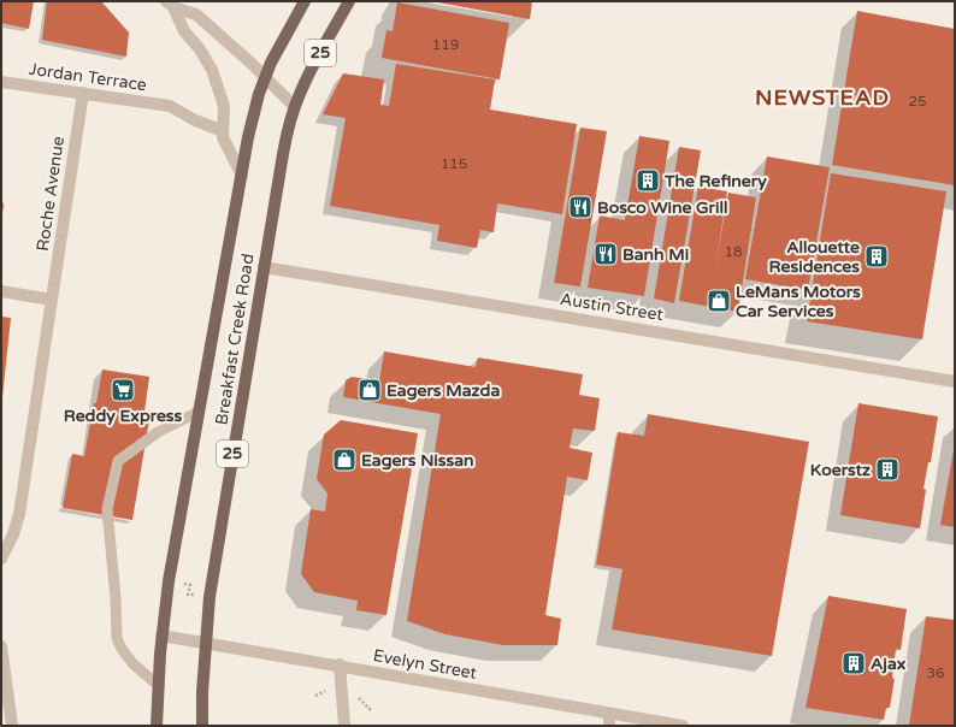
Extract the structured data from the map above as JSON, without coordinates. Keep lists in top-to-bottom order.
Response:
{
  "streets": {
    "main road": ["25", "Breakfast Creek Road"],
    "street": [
      "Jordan Terrace",
      "Roche Avenue",
      "Austin Street",
      "Evelyn Street"
    ]
  },
  "crossings": [
    ["Jordan Terrace", "Roche Avenue"],
    ["Austin Street", "Breakfast Creek Road"],
    ["Breakfast Creek Road", "Evelyn Street"]
  ],
  "districts": ["NEWSTEAD"],
  "places": {
    "building": [
      "The Refinery",
      "Allouette Residences",
      "Koerstz",
      "Ajax"
    ],
    "restaurant": ["Bosco Wine Grill", "Banh Mi"],
    "shop": ["LeMans Motors Car Services", "Eagers Mazda", "Eagers Nissan"],
    "supermarket": ["Reddy Express"]
  },
  "house_numbers": [
    "119",
    "25",
    "115",
    "18",
    "36"
  ]
}
